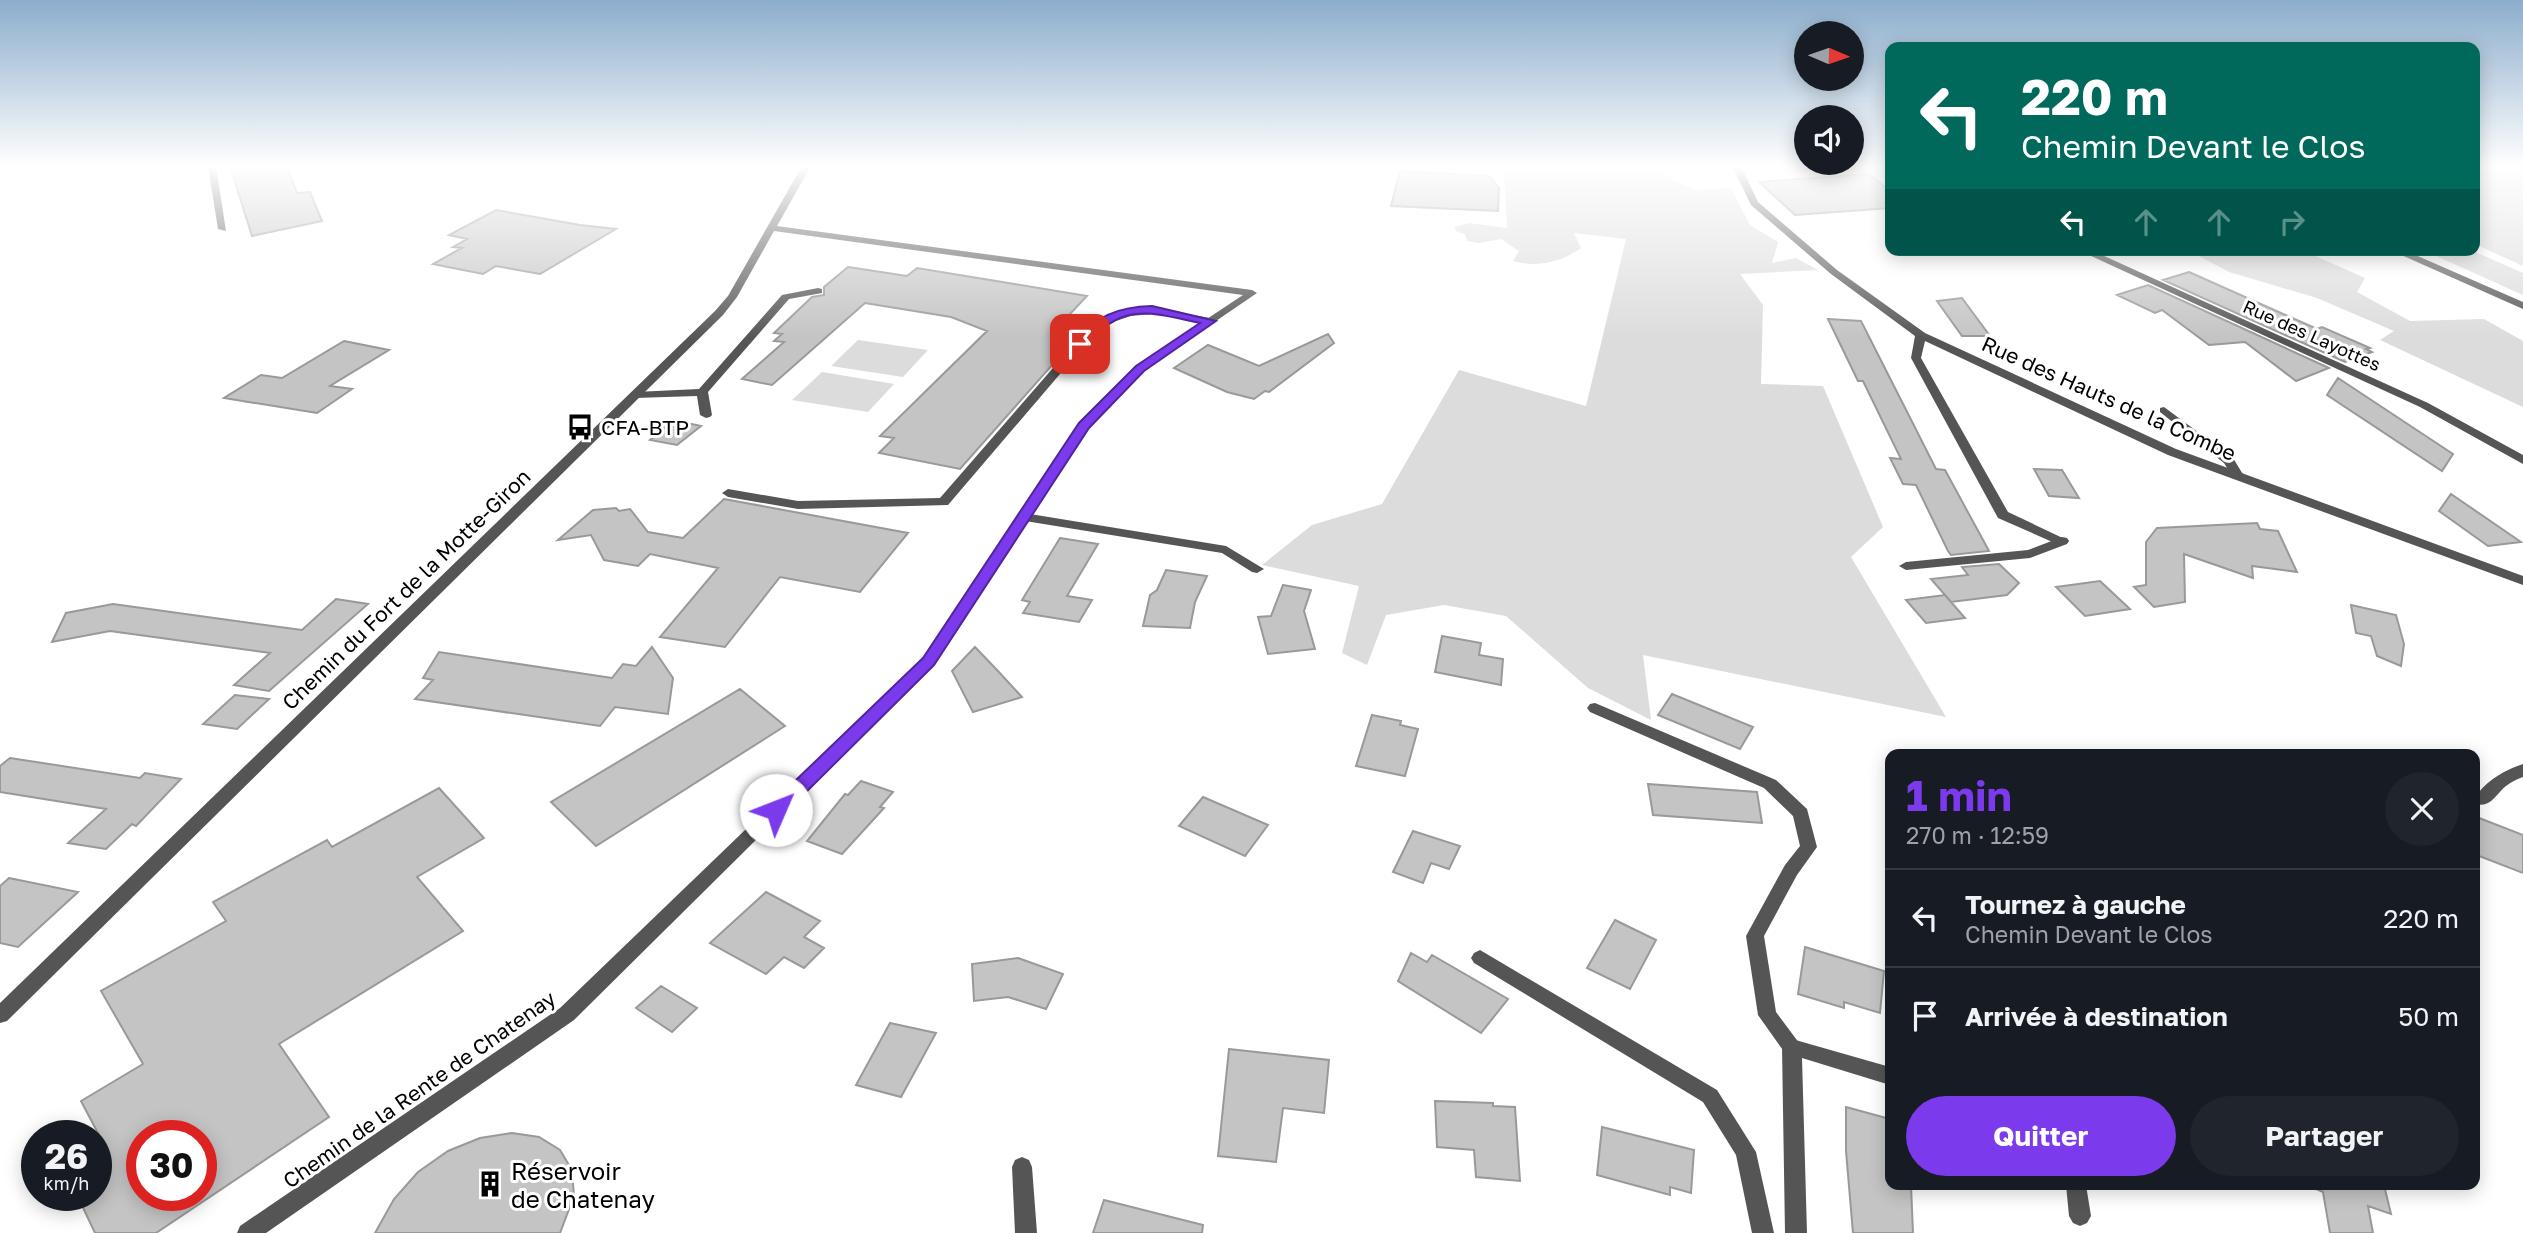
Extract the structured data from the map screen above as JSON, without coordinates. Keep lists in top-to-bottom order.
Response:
{
  "streets": {
    "street": [
      "Rue des Layottes",
      "Rue des Hauts de la Combe",
      "Chemin du Fort de la Motte-Giron",
      "Chemin de la Rente de Chatenay"
    ]
  },
  "crossings": [
    ["Chemin du Fort de la Motte-Giron", "Chemin de la Rente de Chatenay"]
  ],
  "places": {
    "bus stop": ["CFA-BTP"],
    "building": ["Réservoir de Chatenay"]
  },
  "north": "right",
  "page": {
    "turn": ["220 m", "Chemin Devant le Clos"],
    "heading": ["1 min", "270 m · 12:59"],
    "list": [
      {
        "name": "Tournez à gauche",
        "note": "Chemin Devant le Clos",
        "value": "220 m"
      },
      {
        "name": "Arrivée à destination",
        "value": "50 m"
      }
    ],
    "buttons": ["Quitter", "Partager"],
    "speed": "26 km/h",
    "limit": "30"
  }
}
